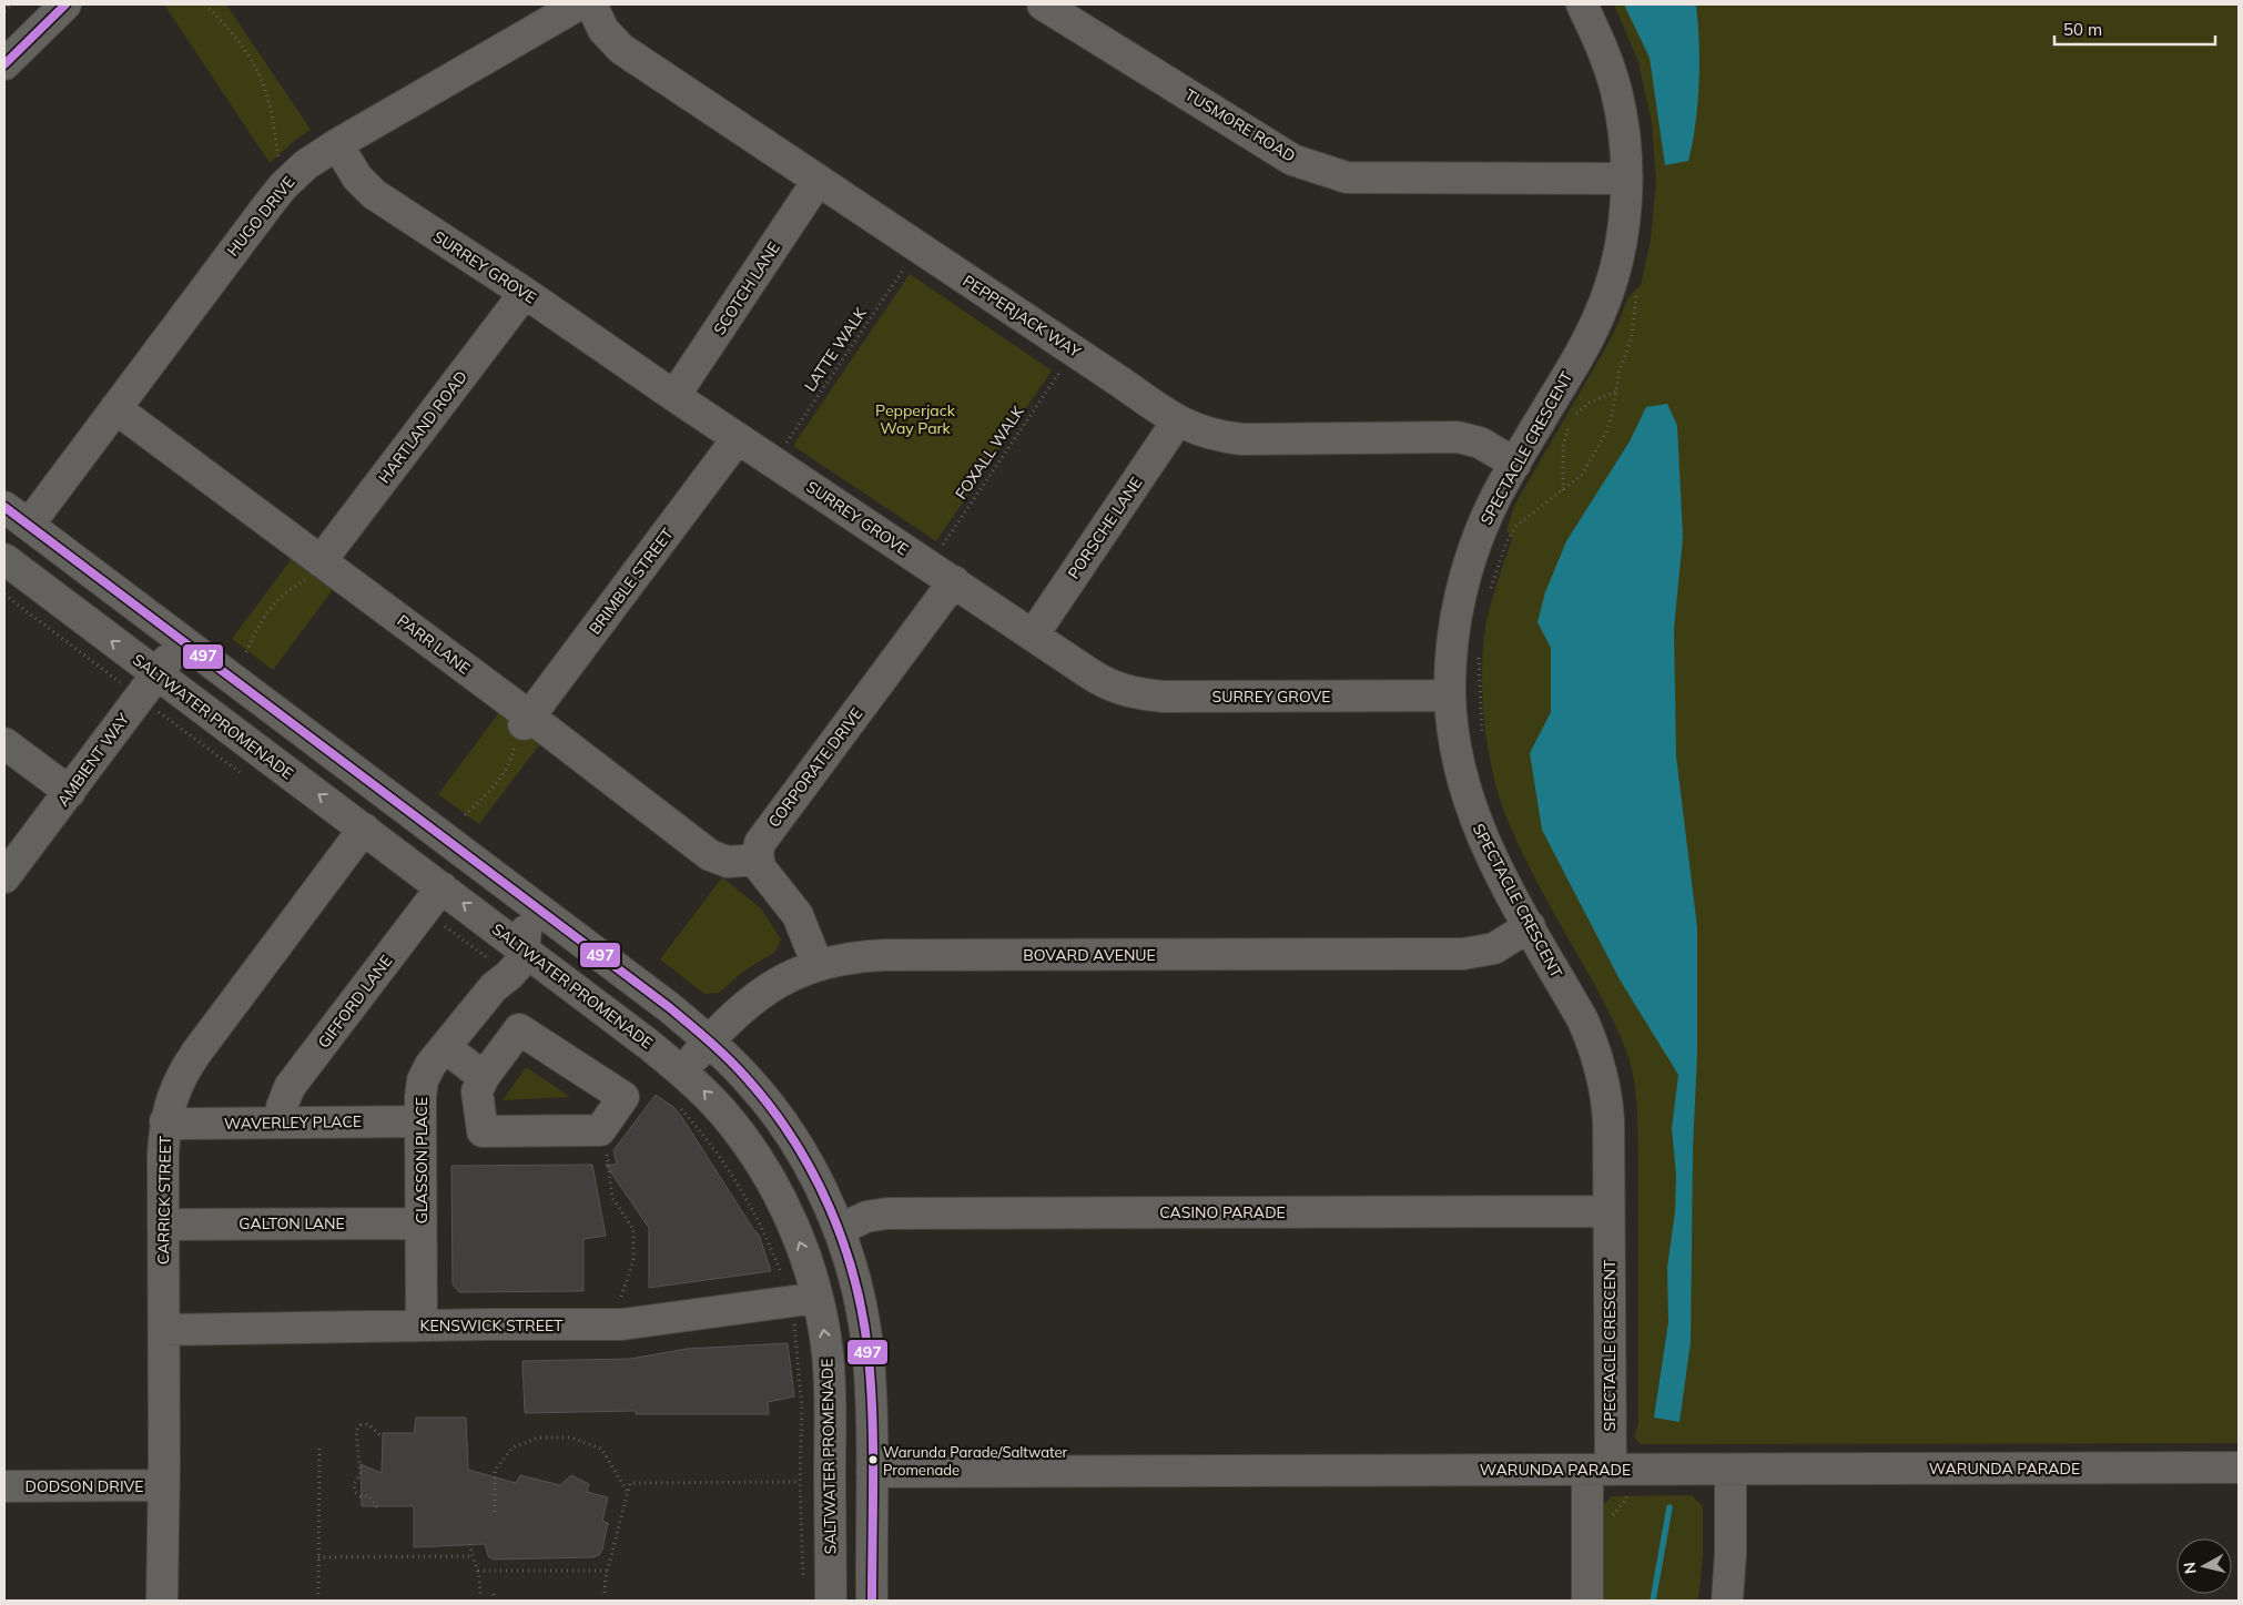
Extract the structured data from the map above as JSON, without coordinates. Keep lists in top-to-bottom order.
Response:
{
  "streets": {
    "street": [
      "TUSMORE ROAD",
      "HUGO DRIVE",
      "SURREY GROVE",
      "SCOTCH LANE",
      "PEPPERJACK WAY",
      "HARTLAND ROAD",
      "SPECTACLE CRESCENT",
      "PORSCHE LANE",
      "BRIMBLE STREET",
      "PARR LANE",
      "SALTWATER PROMENADE",
      "AMBIENT WAY",
      "CORPORATE DRIVE",
      "BOVARD AVENUE",
      "GIFFORD LANE",
      "WAVERLEY PLACE",
      "GLASSON PLACE",
      "CARRICK STREET",
      "CASINO PARADE",
      "GALTON LANE",
      "KENSWICK STREET",
      "WARUNDA PARADE",
      "DODSON DRIVE"
    ],
    "path": ["LATTE WALK", "FOXALL WALK"]
  },
  "crossings": [
    ["TUSMORE ROAD", "SPECTACLE CRESCENT"],
    ["HUGO DRIVE", "SURREY GROVE"],
    ["HUGO DRIVE", "PARR LANE"],
    ["SURREY GROVE", "SCOTCH LANE"],
    ["SURREY GROVE", "HARTLAND ROAD"],
    ["SURREY GROVE", "SPECTACLE CRESCENT"],
    ["SURREY GROVE", "PORSCHE LANE"],
    ["SURREY GROVE", "BRIMBLE STREET"],
    ["SURREY GROVE", "CORPORATE DRIVE"],
    ["SCOTCH LANE", "PEPPERJACK WAY"],
    ["PEPPERJACK WAY", "SPECTACLE CRESCENT"],
    ["PEPPERJACK WAY", "PORSCHE LANE"],
    ["HARTLAND ROAD", "PARR LANE"],
    ["SPECTACLE CRESCENT", "BOVARD AVENUE"],
    ["SPECTACLE CRESCENT", "CASINO PARADE"],
    ["SPECTACLE CRESCENT", "WARUNDA PARADE"],
    ["BRIMBLE STREET", "PARR LANE"],
    ["PARR LANE", "CORPORATE DRIVE"],
    ["SALTWATER PROMENADE", "AMBIENT WAY"],
    ["SALTWATER PROMENADE", "BOVARD AVENUE"],
    ["SALTWATER PROMENADE", "GIFFORD LANE"],
    ["SALTWATER PROMENADE", "GLASSON PLACE"],
    ["SALTWATER PROMENADE", "CARRICK STREET"],
    ["SALTWATER PROMENADE", "KENSWICK STREET"],
    ["GIFFORD LANE", "WAVERLEY PLACE"],
    ["WAVERLEY PLACE", "GLASSON PLACE"],
    ["WAVERLEY PLACE", "CARRICK STREET"],
    ["GLASSON PLACE", "GALTON LANE"],
    ["GLASSON PLACE", "KENSWICK STREET"],
    ["CARRICK STREET", "GALTON LANE"],
    ["CARRICK STREET", "KENSWICK STREET"],
    ["CARRICK STREET", "DODSON DRIVE"]
  ],
  "parks": ["Pepperjack Way Park"],
  "places": ["Warunda Parade/Saltwater Promenade"],
  "lines": ["transit line 497"],
  "scale_bar": "50 m",
  "north": "left"
}
